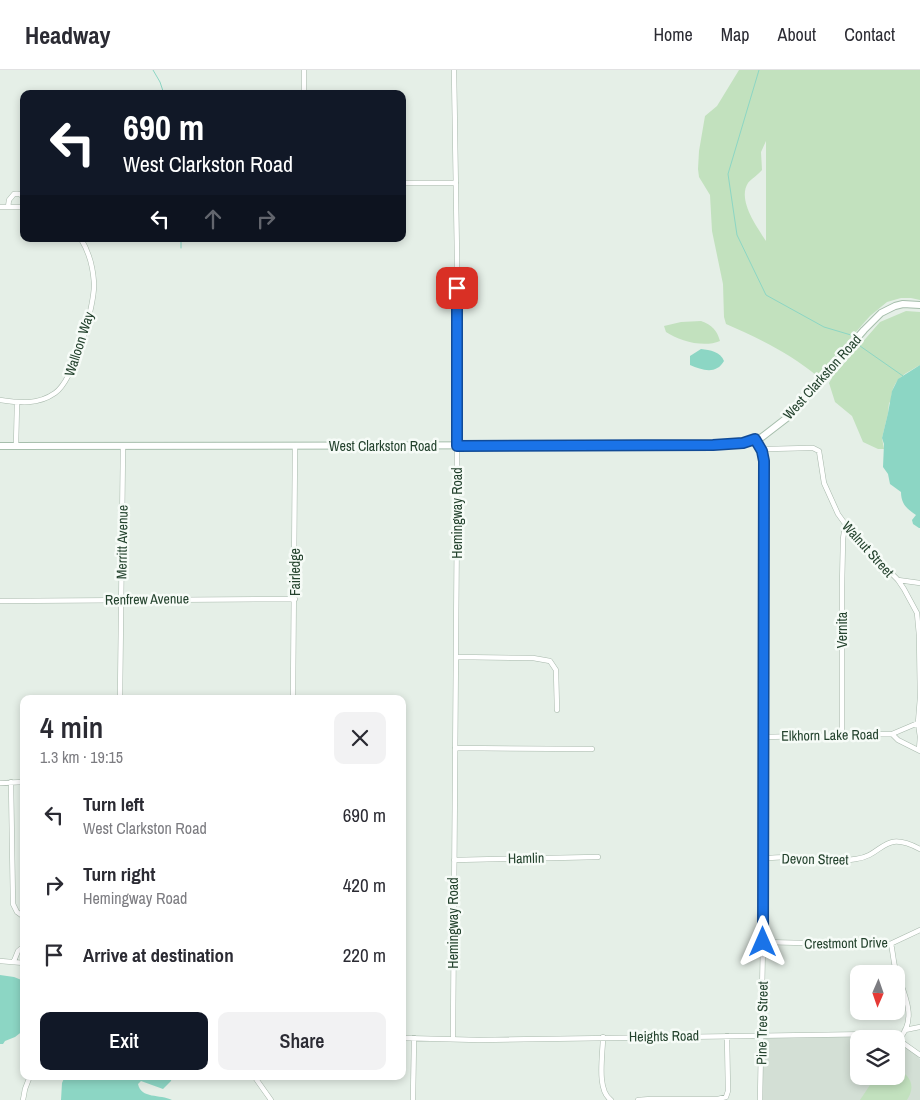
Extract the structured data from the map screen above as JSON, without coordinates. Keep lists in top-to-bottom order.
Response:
{
  "streets": {
    "main road": ["West Clarkston Road"],
    "street": [
      "Walloon Way",
      "Hemingway Road",
      "Merritt Avenue",
      "Walnut Street",
      "Fairledge",
      "Renfrew Avenue",
      "Vernita",
      "Elkhorn Lake Road",
      "Hamlin",
      "Devon Street",
      "Crestmont Drive",
      "Pine Tree Street",
      "Heights Road"
    ]
  },
  "crossings": [
    ["West Clarkston Road", "Hemingway Road"],
    ["West Clarkston Road", "Merritt Avenue"],
    ["West Clarkston Road", "Fairledge"],
    ["West Clarkston Road", "Pine Tree Street"],
    ["Hemingway Road", "Hamlin"],
    ["Hemingway Road", "Heights Road"],
    ["Merritt Avenue", "Renfrew Avenue"],
    ["Walnut Street", "Vernita"],
    ["Walnut Street", "Elkhorn Lake Road"],
    ["Walnut Street", "Pine Tree Street"],
    ["Fairledge", "Renfrew Avenue"],
    ["Vernita", "Elkhorn Lake Road"],
    ["Elkhorn Lake Road", "Pine Tree Street"],
    ["Devon Street", "Pine Tree Street"],
    ["Crestmont Drive", "Pine Tree Street"],
    ["Pine Tree Street", "Heights Road"]
  ],
  "north": "bottom",
  "page": {
    "header": "Headway",
    "nav": [
      "Home",
      "Map",
      "About",
      "Contact"
    ],
    "turn": ["690 m", "West Clarkston Road"],
    "heading": ["4 min", "1.3 km · 19:15"],
    "list": [
      {
        "name": "Turn left",
        "note": "West Clarkston Road",
        "value": "690 m"
      },
      {
        "name": "Turn right",
        "note": "Hemingway Road",
        "value": "420 m"
      },
      {
        "name": "Arrive at destination",
        "value": "220 m"
      }
    ],
    "buttons": ["Exit", "Share"]
  }
}
